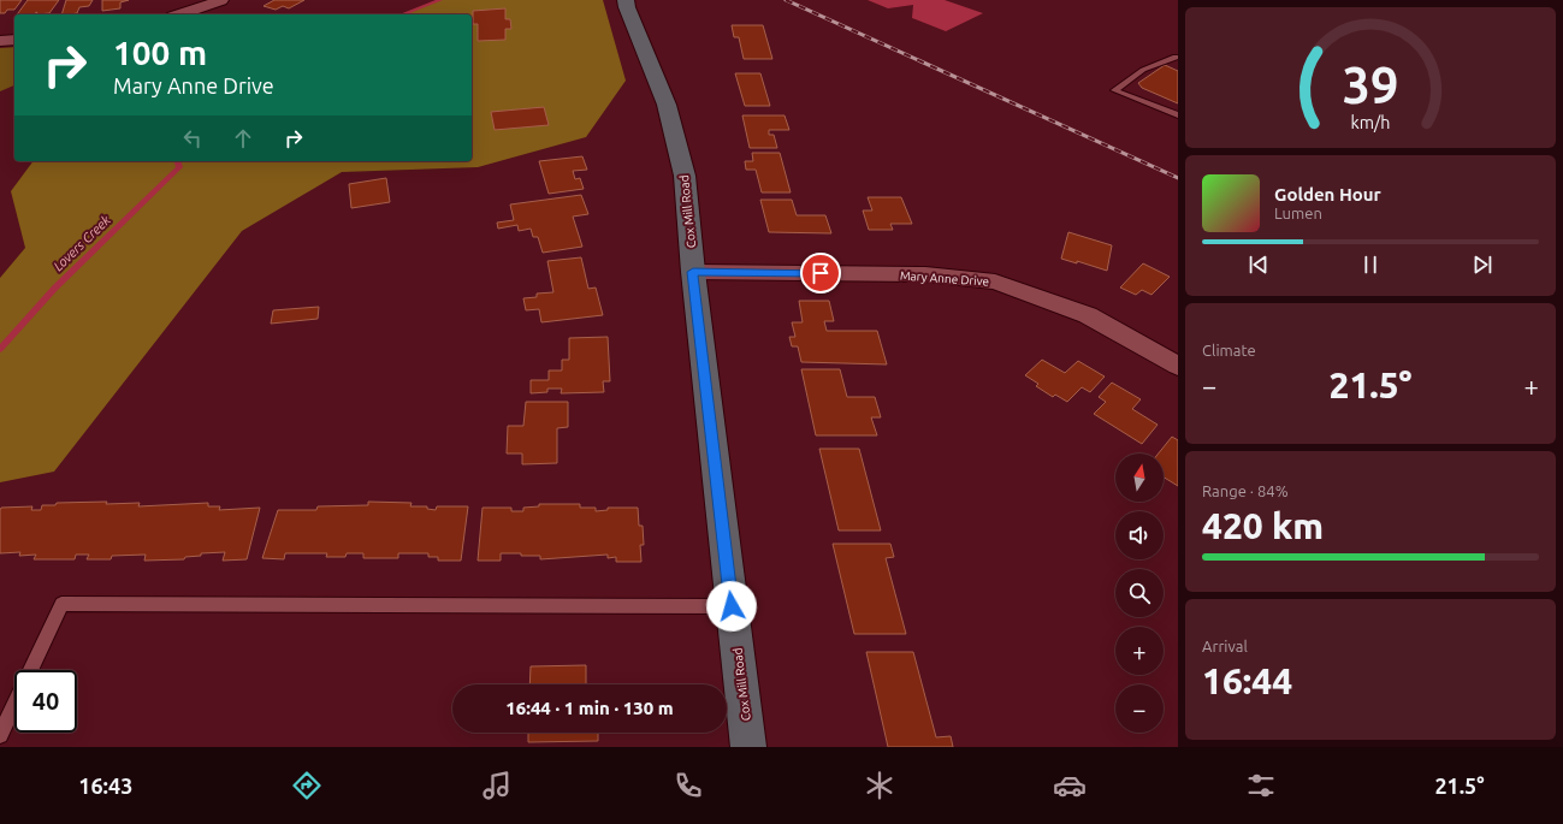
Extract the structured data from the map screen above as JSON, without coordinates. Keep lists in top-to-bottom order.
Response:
{
  "streets": {
    "street": ["Cox Mill Road", "Mary Anne Drive"]
  },
  "crossings": [
    ["Cox Mill Road", "Mary Anne Drive"]
  ],
  "water": ["Lovers Creek"],
  "north": "top",
  "page": {
    "turn": ["100 m", "Mary Anne Drive"],
    "song": ["Golden Hour", "Lumen"],
    "tile": [
      "Climate",
      ["Range · 84%", "420 km"],
      ["Arrival", "16:44"]
    ],
    "heat": ["−", "21.5°", "+"],
    "map_buttons": ["+", "−"],
    "limit": "40",
    "trip": "16:44 · 1 min · 130 m",
    "tabs": ["16:43", "21.5°"],
    "gauge": ["39", "km/h"]
  }
}
